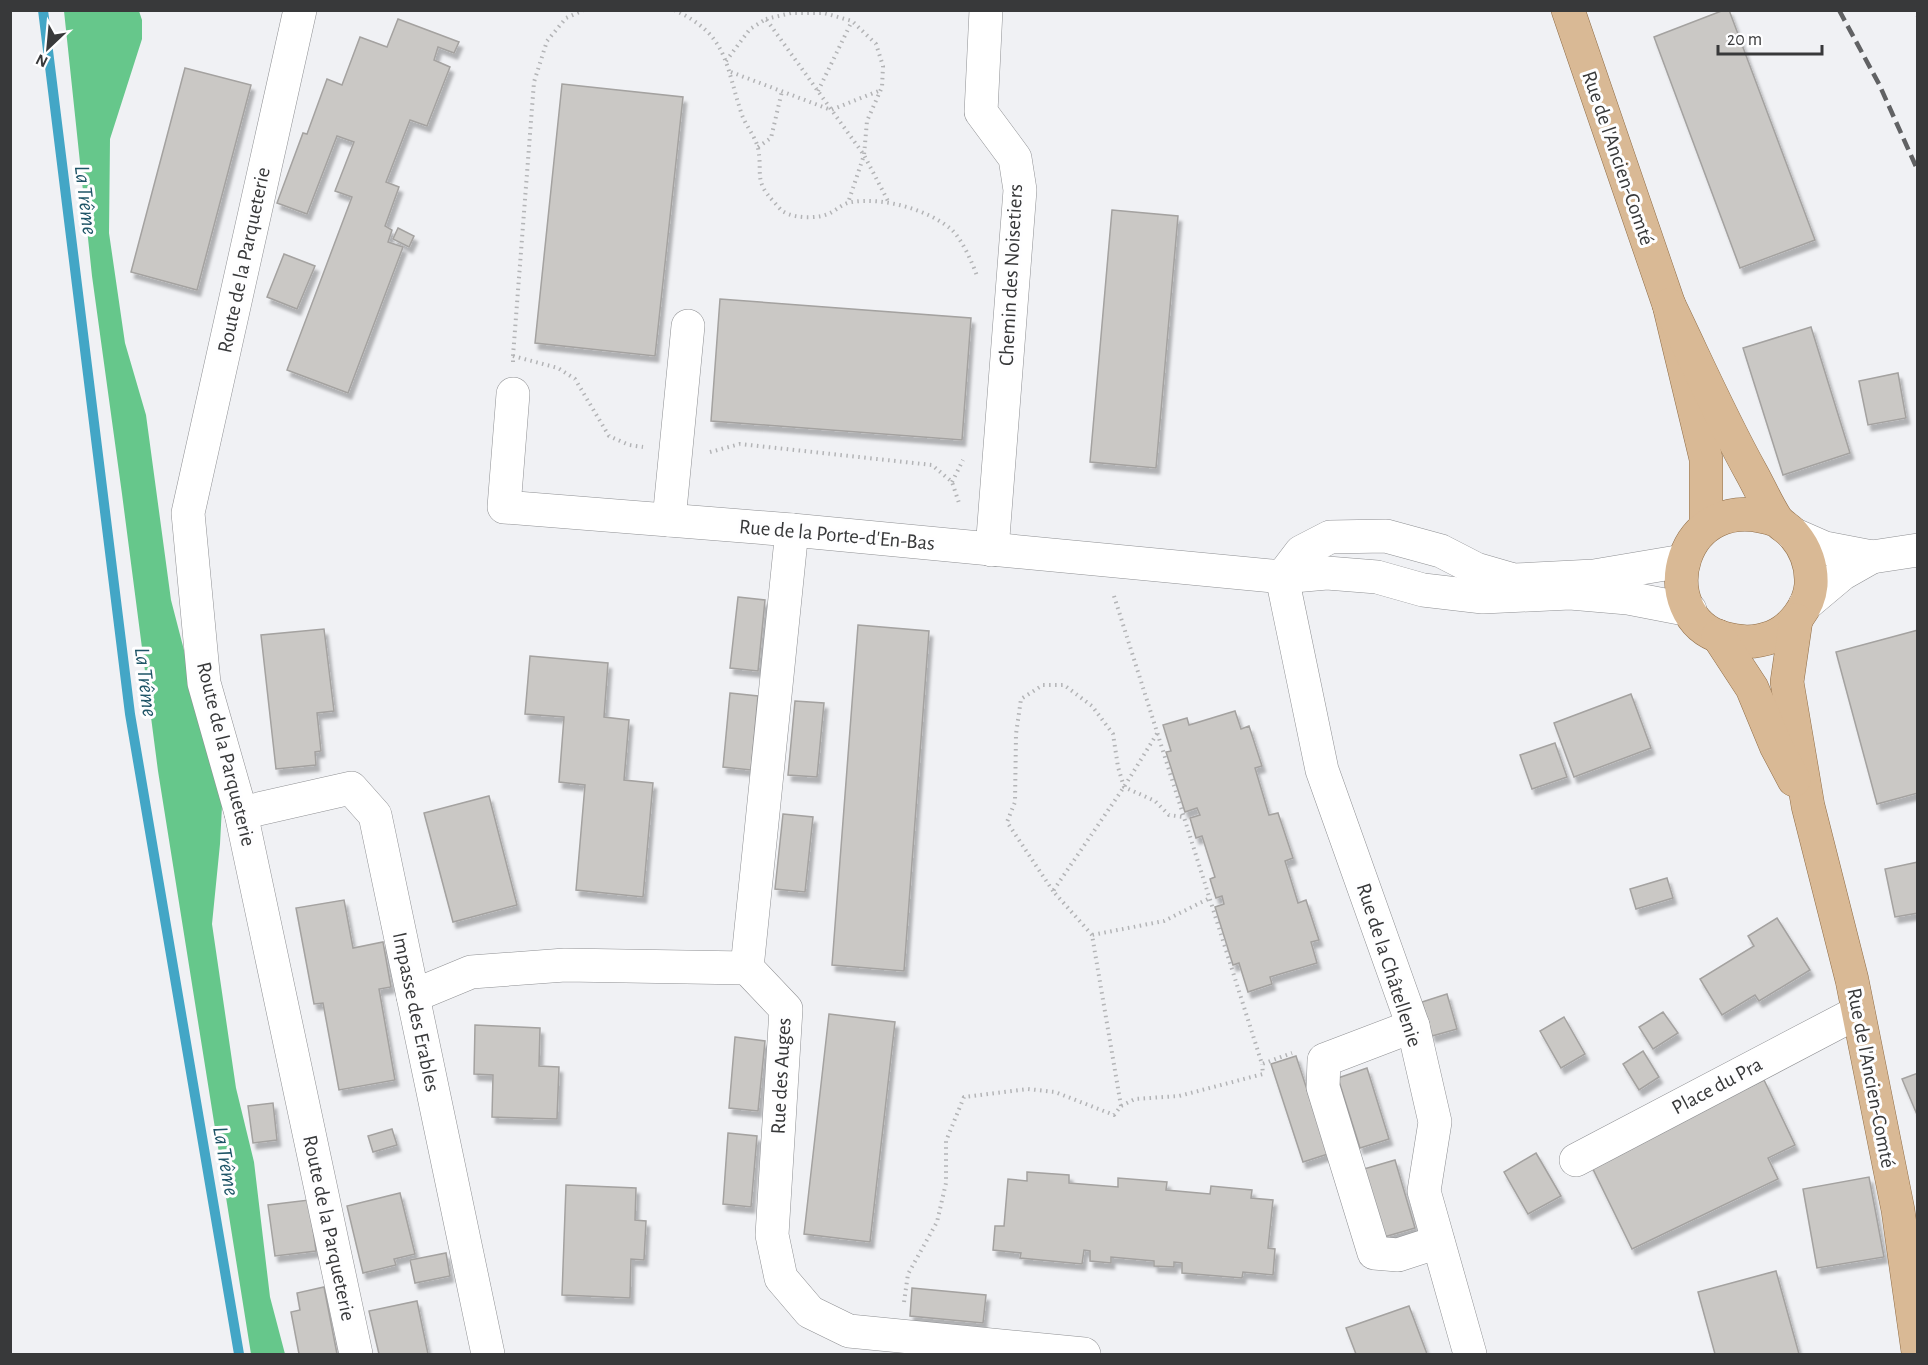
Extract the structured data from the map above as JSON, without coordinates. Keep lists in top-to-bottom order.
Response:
{
  "streets": {
    "main road": ["Rue de l'Ancien-Comté"],
    "street": [
      "Route de la Parqueterie",
      "Chemin des Noisetiers",
      "Rue de la Porte-d'En-Bas",
      "Rue de la Châtellenie",
      "Impasse des Erables",
      "Rue des Auges",
      "Place du Pra"
    ]
  },
  "crossings": [
    ["Rue de l'Ancien-Comté", "Rue de la Porte-d'En-Bas"],
    ["Rue de l'Ancien-Comté", "Place du Pra"],
    ["Route de la Parqueterie", "Impasse des Erables"],
    ["Chemin des Noisetiers", "Rue de la Porte-d'En-Bas"],
    ["Rue de la Porte-d'En-Bas", "Rue de la Châtellenie"]
  ],
  "water": ["La Trême"],
  "scale_bar": "20 m",
  "north": "bottom left"
}
